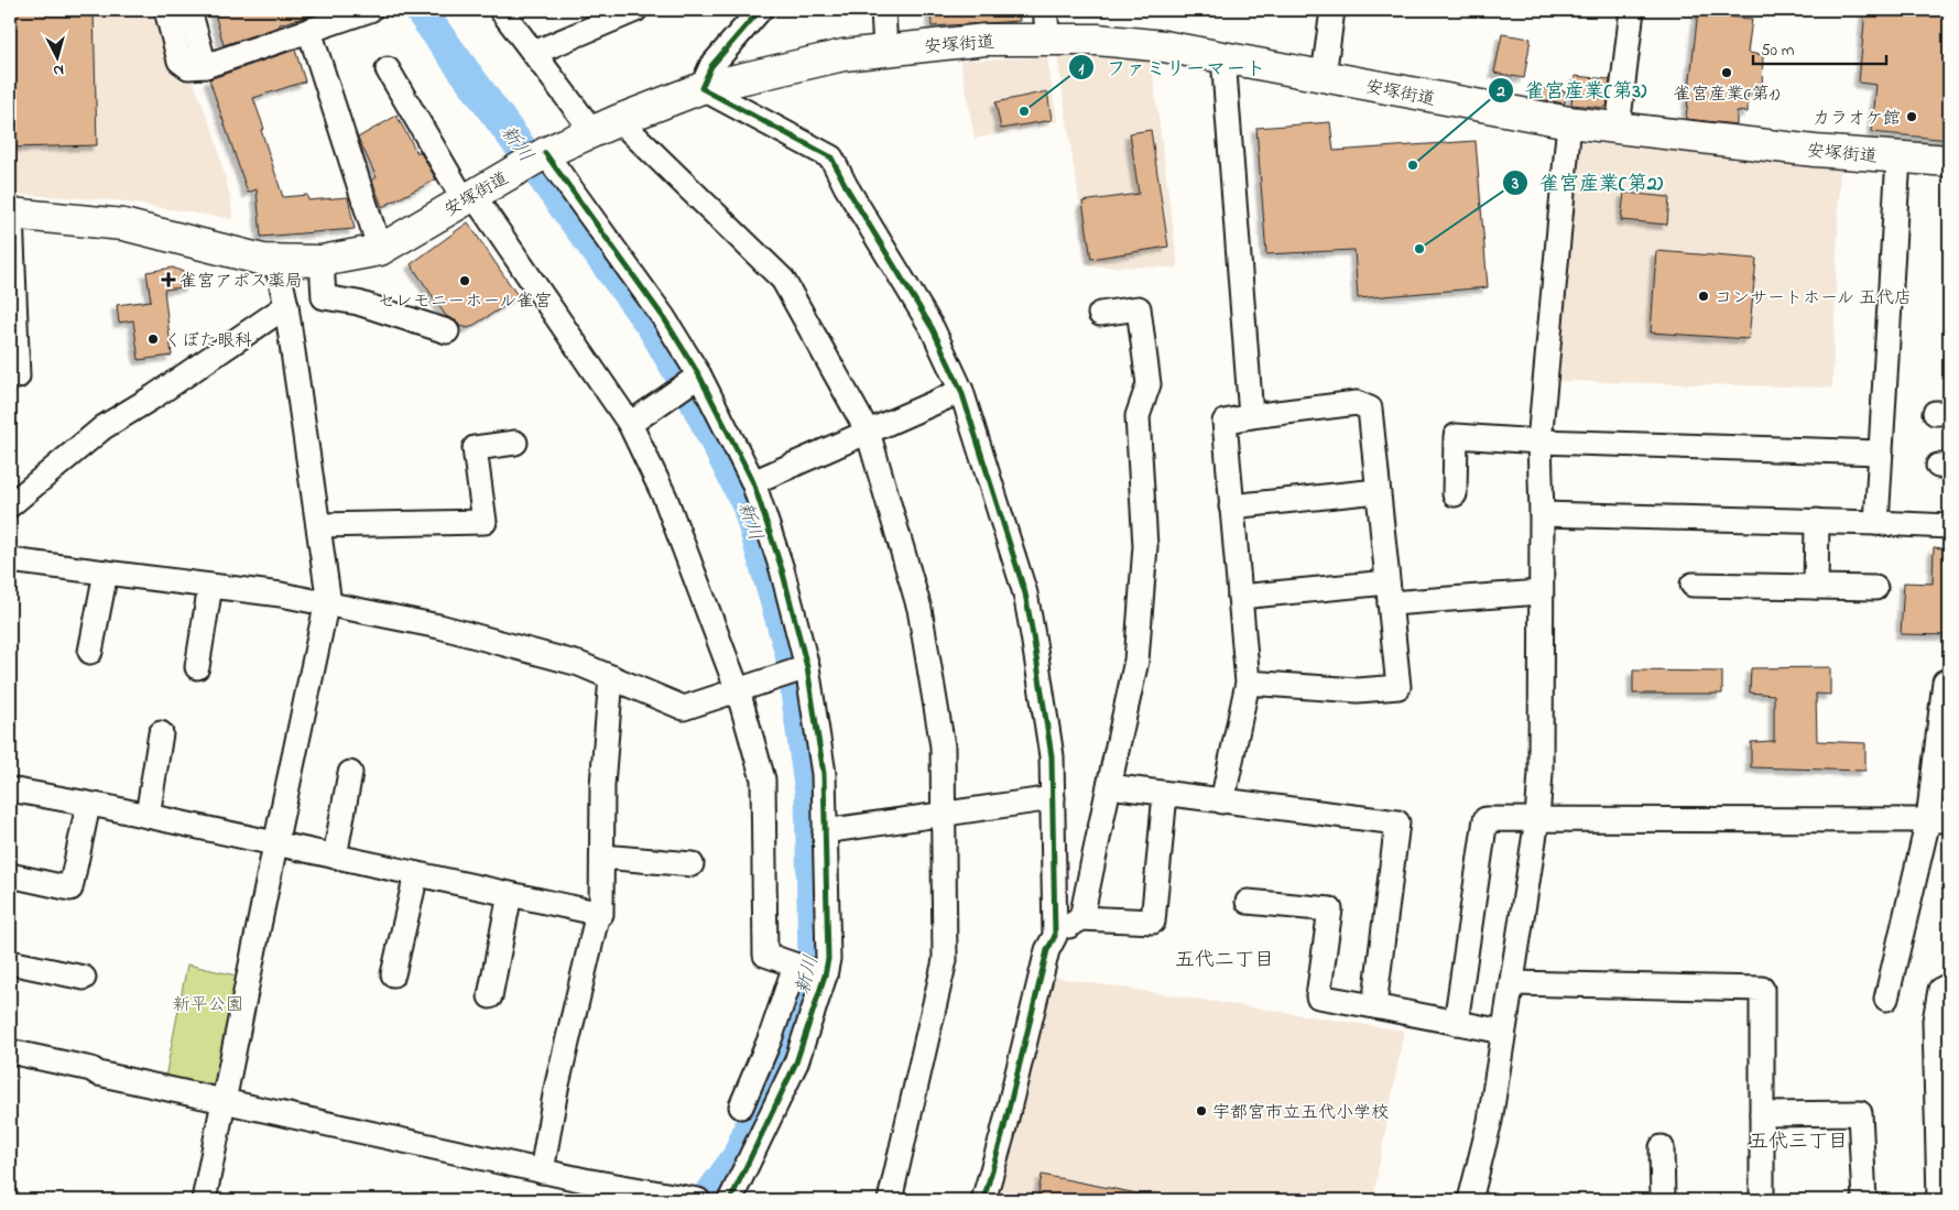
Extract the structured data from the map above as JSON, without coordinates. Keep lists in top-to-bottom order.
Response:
{
  "streets": {
    "main road": ["安塚街道"]
  },
  "districts": ["五代二丁目", "五代三丁目"],
  "water": ["新川"],
  "parks": ["新平公園"],
  "places": {
    "other": [
      "雀宮産業(第1)",
      "ファミリーマート",
      "カラオケ館",
      "雀宮産業(第3)",
      "雀宮産業(第2)",
      "セレモニーホール雀宮",
      "コンサートホール 五代店",
      "くぼた眼科",
      "宇都宮市立五代小学校"
    ],
    "health": ["雀宮アポス薬局"]
  },
  "scale_bar": "50 m",
  "north": "bottom"
}
